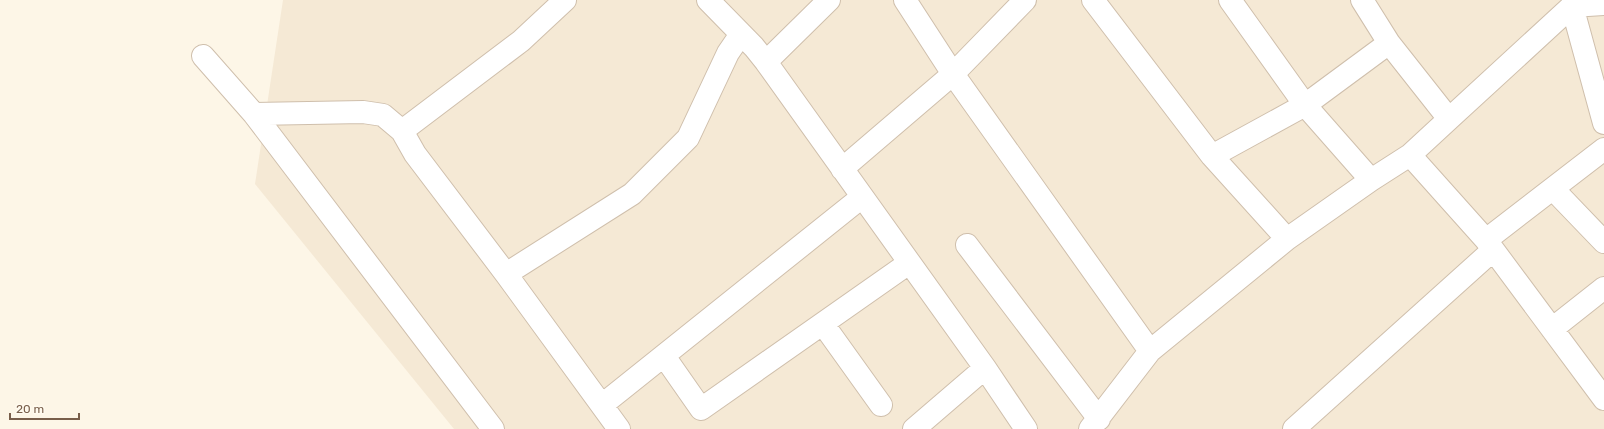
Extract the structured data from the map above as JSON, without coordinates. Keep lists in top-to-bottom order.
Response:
{
  "scale_bar": "20 m"
}
